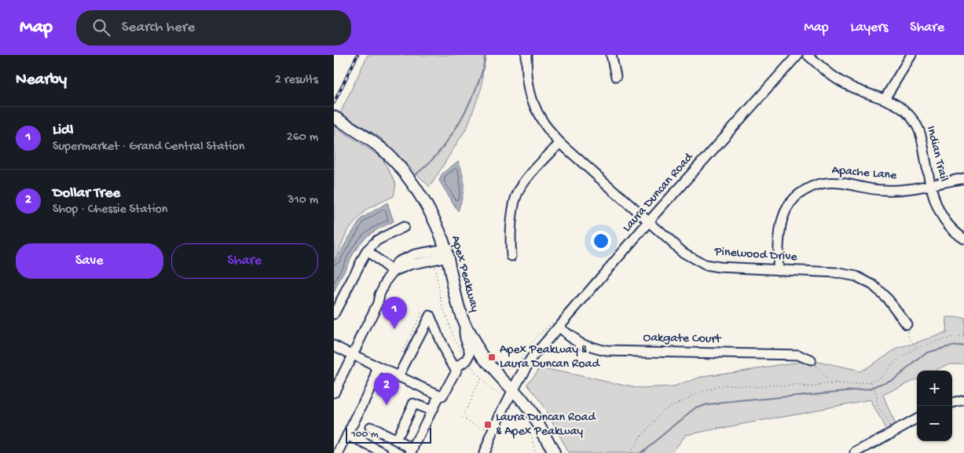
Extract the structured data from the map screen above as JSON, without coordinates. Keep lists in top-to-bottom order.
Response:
{
  "streets": {
    "main road": ["Apex Peakway"],
    "street": [
      "Indian Trail",
      "Apache Lane",
      "Laura Duncan Road",
      "Pinewood Drive",
      "Oakgate Court"
    ]
  },
  "crossings": [
    ["Indian Trail", "Apache Lane"],
    ["Apache Lane", "Pinewood Drive"],
    ["Laura Duncan Road", "Pinewood Drive"],
    ["Laura Duncan Road", "Apex Peakway"],
    ["Laura Duncan Road", "Oakgate Court"]
  ],
  "places": {
    "transit": ["Apex Peakway & Laura Duncan Road", "Laura Duncan Road & Apex Peakway"]
  },
  "scale_bar": "100 m",
  "page": {
    "header": "Map",
    "search": "Search here",
    "nav": ["Map", "Layers", "Share"],
    "heading": ["Nearby", "2 results"],
    "list": [
      {
        "mark": "1",
        "name": "Lidl",
        "note": "Supermarket · Grand Central Station",
        "value": "260 m"
      },
      {
        "mark": "2",
        "name": "Dollar Tree",
        "note": "Shop · Chessie Station",
        "value": "310 m"
      }
    ],
    "buttons": ["Save", "Share"],
    "pins": ["1", "2"],
    "map_buttons": ["+", "−"],
    "scale": "100 m"
  }
}
